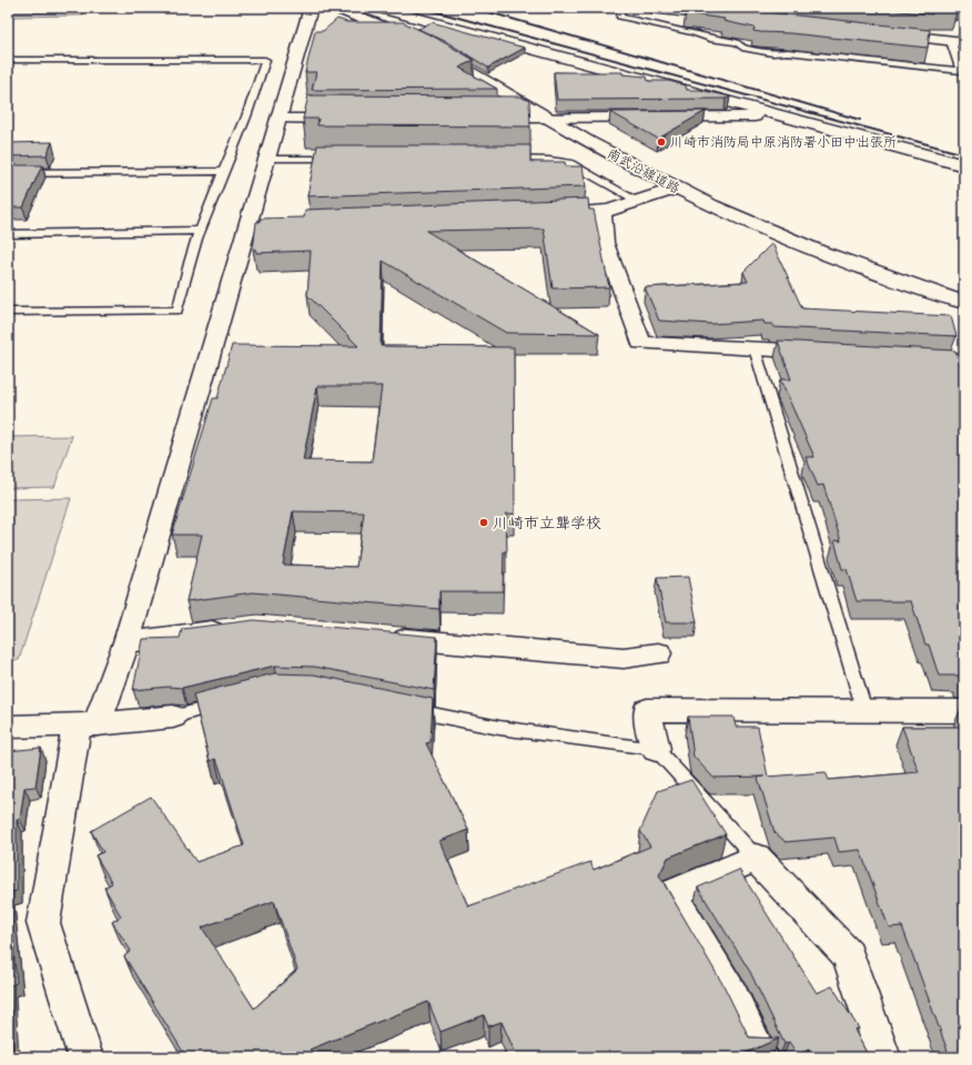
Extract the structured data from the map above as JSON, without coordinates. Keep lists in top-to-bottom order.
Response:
{
  "streets": {
    "street": ["南武沿線道路"]
  },
  "places": ["川崎市消防局中原消防署小田中出張所", "川崎市立聾学校"]
}
